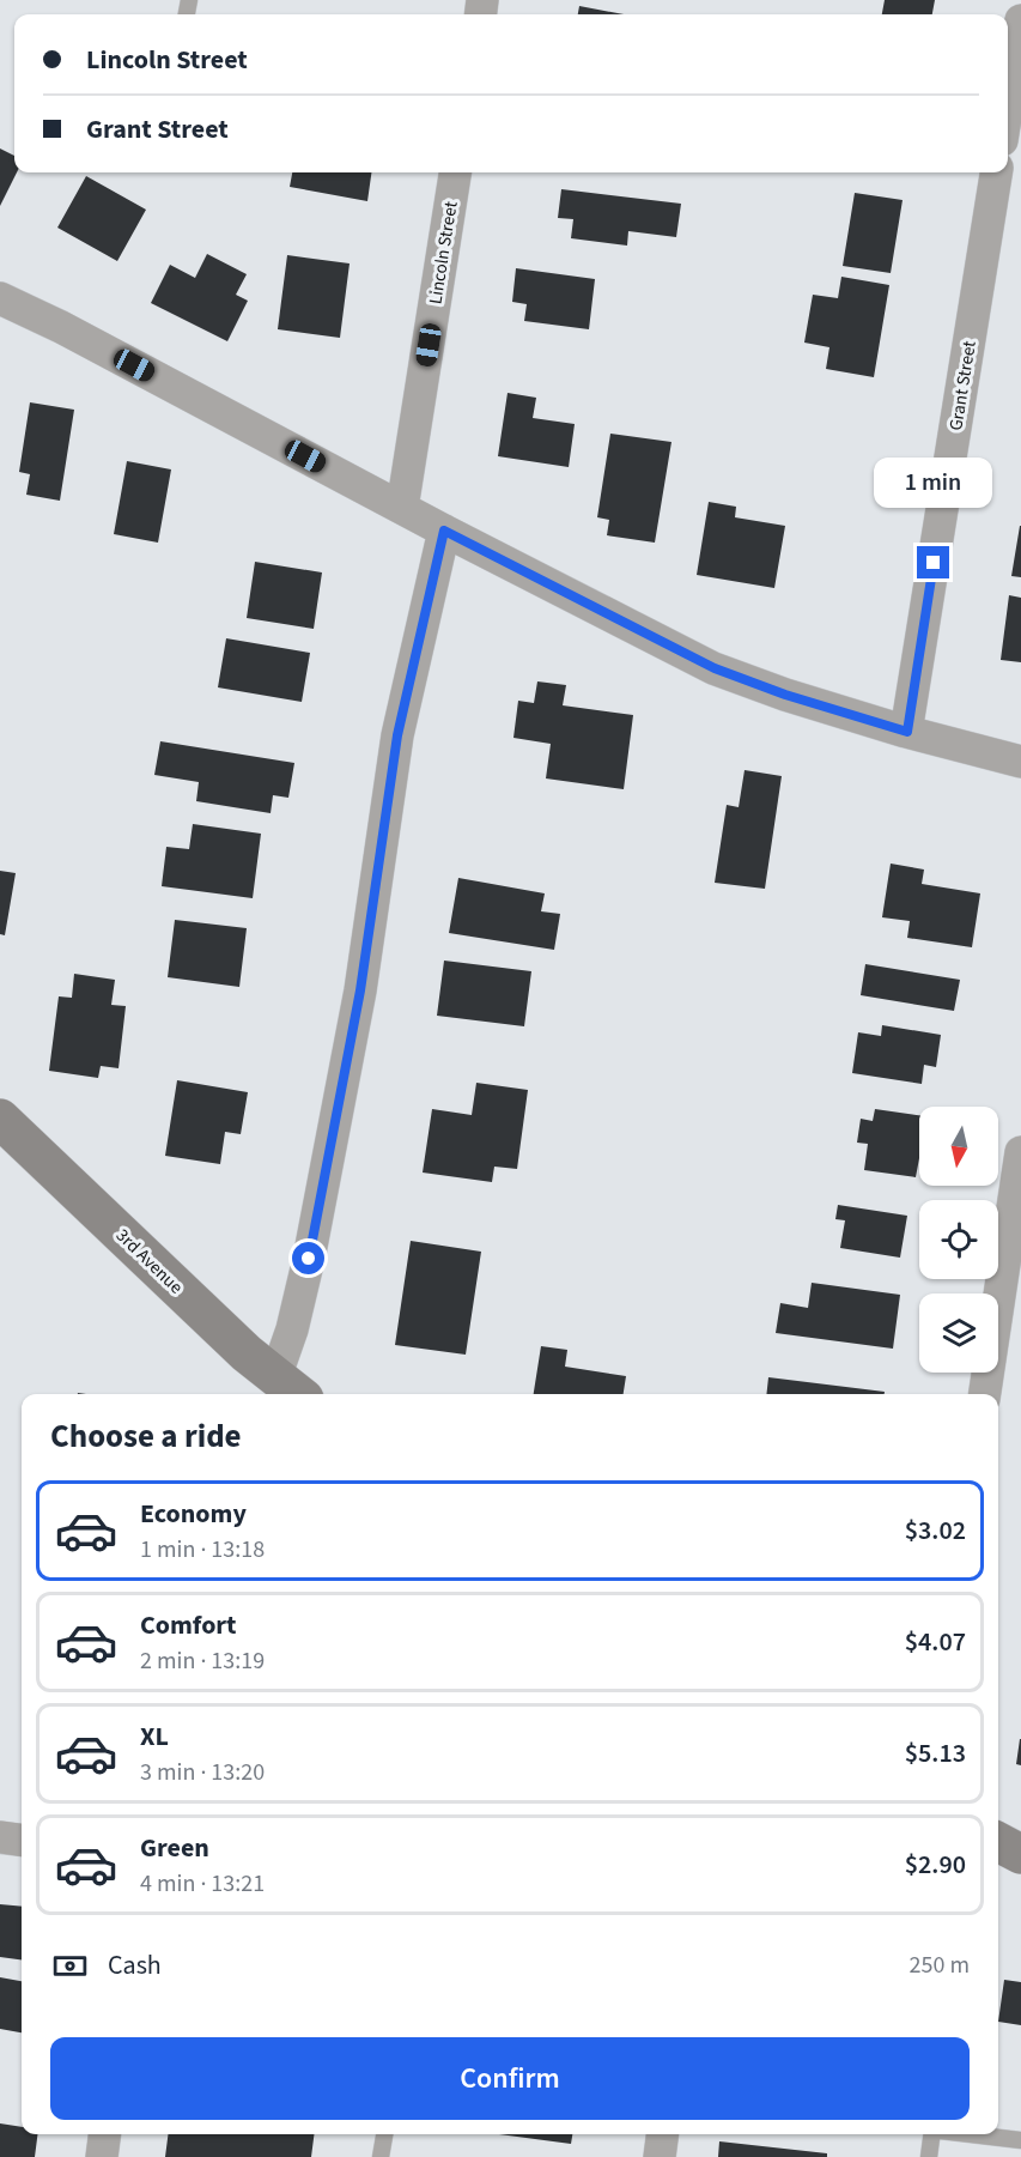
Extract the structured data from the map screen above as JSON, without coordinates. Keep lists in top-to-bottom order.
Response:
{
  "streets": {
    "street": ["Lincoln Street", "Grant Street", "3rd Avenue"]
  },
  "north": "bottom",
  "page": {
    "banner": ["Lincoln Street", "Grant Street"],
    "bubble": "1 min",
    "heading": "Choose a ride",
    "list": [
      {
        "name": "Economy",
        "note": "1 min · 13:18",
        "value": "$3.02"
      },
      {
        "name": "Comfort",
        "note": "2 min · 13:19",
        "value": "$4.07"
      },
      {
        "name": "XL",
        "note": "3 min · 13:20",
        "value": "$5.13"
      },
      {
        "name": "Green",
        "note": "4 min · 13:21",
        "value": "$2.90"
      }
    ],
    "pay": ["Cash", "250 m"],
    "buttons": "Confirm"
  }
}
